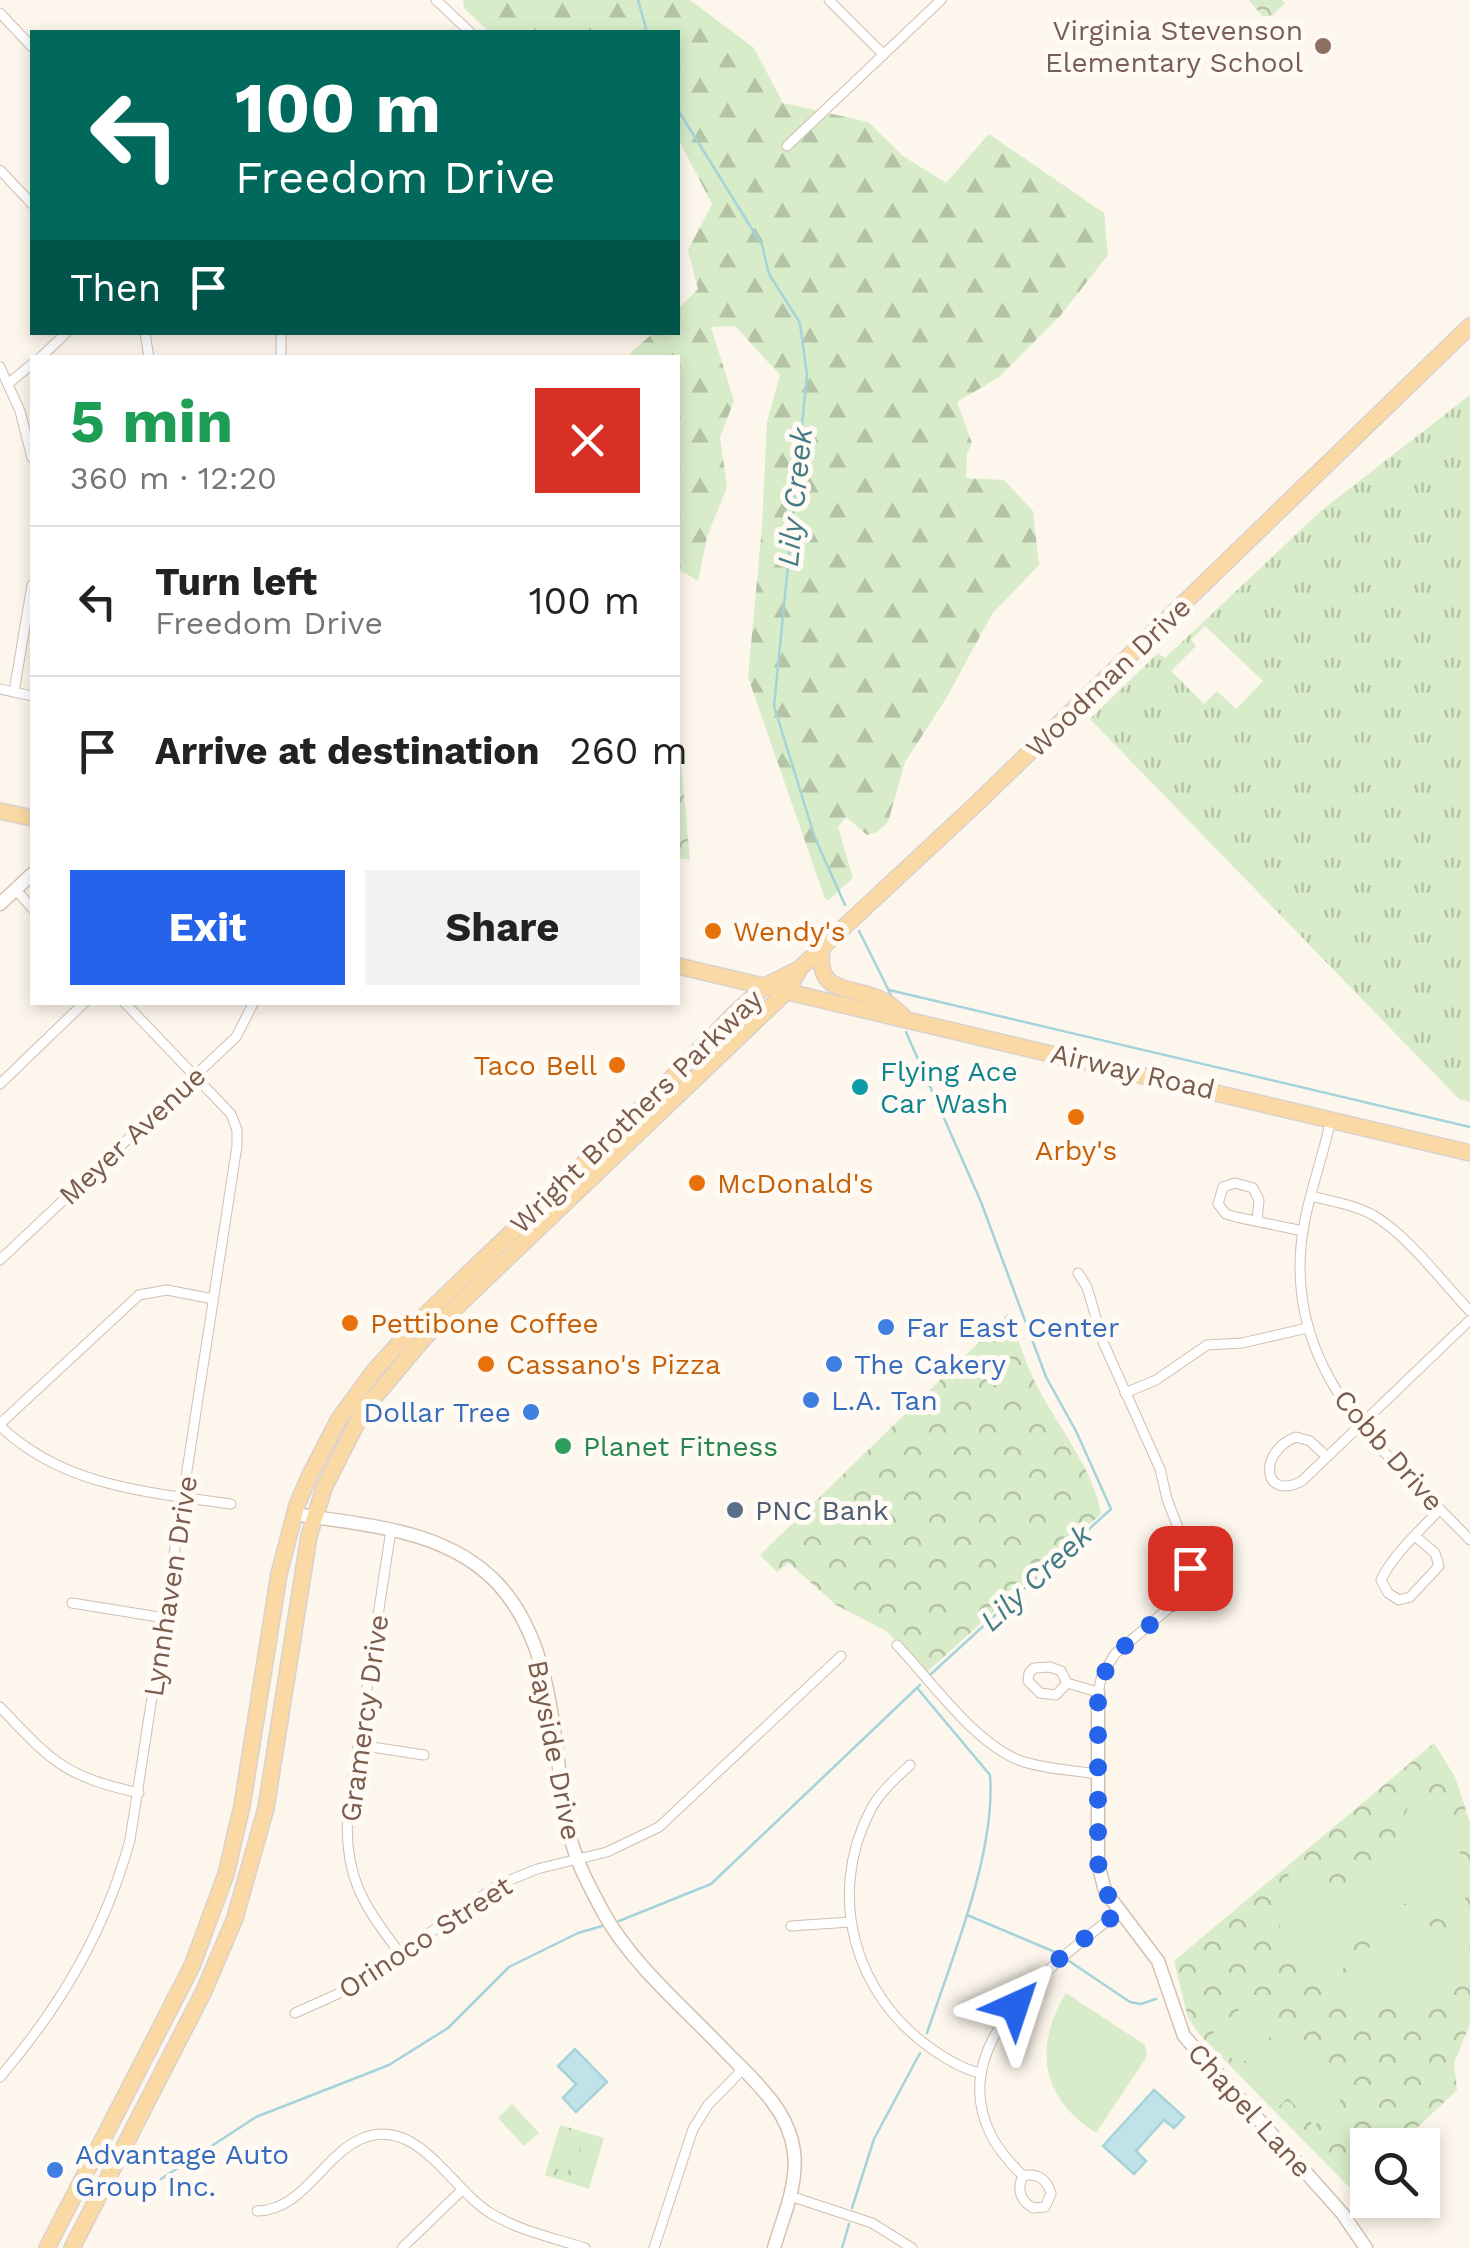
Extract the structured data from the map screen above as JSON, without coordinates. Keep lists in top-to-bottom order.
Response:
{
  "streets": {
    "main road": ["Woodman Drive", "Airway Road", "Wright Brothers Parkway"],
    "street": [
      "Meyer Avenue",
      "Cobb Drive",
      "Lynnhaven Drive",
      "Gramercy Drive",
      "Bayside Drive",
      "Orinoco Street",
      "Chapel Lane"
    ]
  },
  "crossings": [
    ["Woodman Drive", "Wright Brothers Parkway"],
    ["Airway Road", "Wright Brothers Parkway"],
    ["Airway Road", "Cobb Drive"],
    ["Wright Brothers Parkway", "Bayside Drive"],
    ["Meyer Avenue", "Lynnhaven Drive"],
    ["Gramercy Drive", "Bayside Drive"],
    ["Gramercy Drive", "Orinoco Street"],
    ["Bayside Drive", "Orinoco Street"]
  ],
  "water": ["Lily Creek"],
  "places": [
    "Virginia Stevenson Elementary School",
    "Wendy's",
    "Taco Bell",
    "Flying Ace Car Wash",
    "Arby's",
    "McDonald's",
    "Pettibone Coffee",
    "Far East Center",
    "Cassano's Pizza",
    "The Cakery",
    "L.A. Tan",
    "Dollar Tree",
    "Planet Fitness",
    "PNC Bank",
    "Advantage Auto Group Inc."
  ],
  "page": {
    "turn": ["100 m", "Freedom Drive"],
    "then": "Then",
    "heading": ["5 min", "360 m · 12:20"],
    "list": [
      {
        "name": "Turn left",
        "note": "Freedom Drive",
        "value": "100 m"
      },
      {
        "name": "Arrive at destination",
        "value": "260 m"
      }
    ],
    "buttons": ["Exit", "Share"]
  }
}
